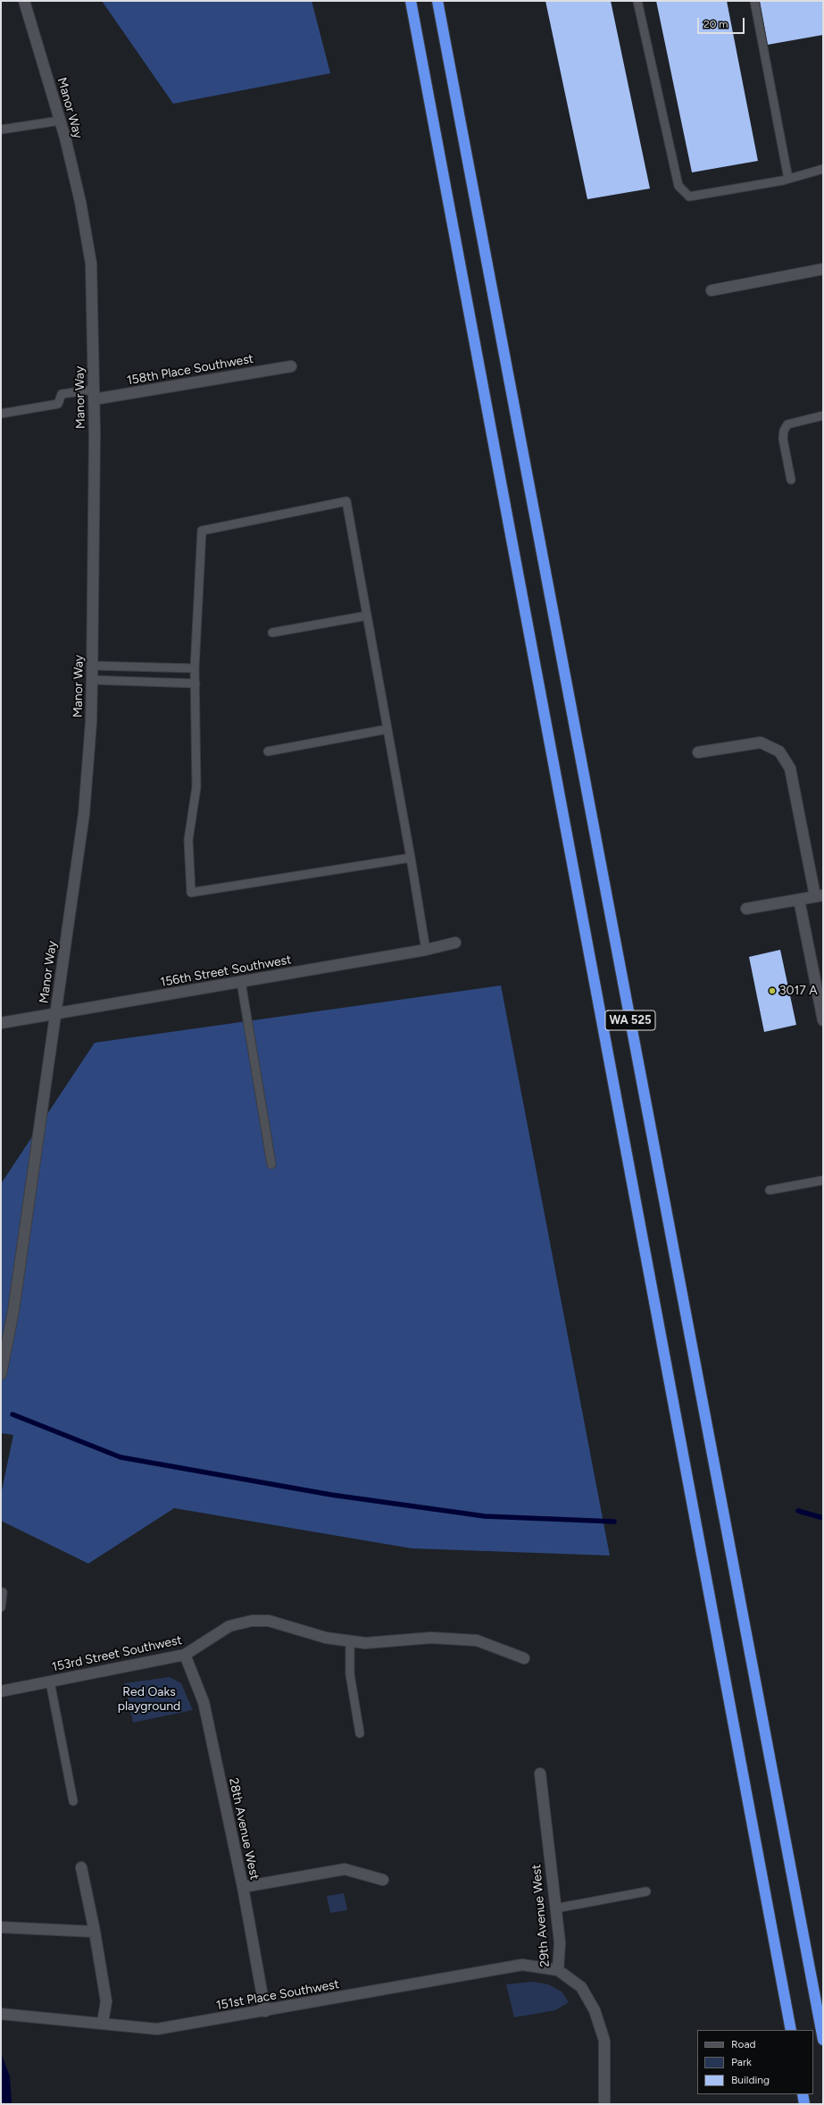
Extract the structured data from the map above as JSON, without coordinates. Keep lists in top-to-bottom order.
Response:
{
  "streets": {
    "highway": ["WA 525"],
    "street": [
      "Manor Way",
      "158th Place Southwest",
      "156th Street Southwest",
      "153rd Street Southwest",
      "28th Avenue West",
      "29th Avenue West",
      "151st Place Southwest"
    ]
  },
  "crossings": [
    ["Manor Way", "158th Place Southwest"],
    ["Manor Way", "156th Street Southwest"],
    ["153rd Street Southwest", "28th Avenue West"],
    ["28th Avenue West", "151st Place Southwest"],
    ["29th Avenue West", "151st Place Southwest"]
  ],
  "parks": ["Red Oaks playground"],
  "places": ["3017 A"],
  "legend": ["Road", "Park", "Building"],
  "scale_bar": "20 m"
}
